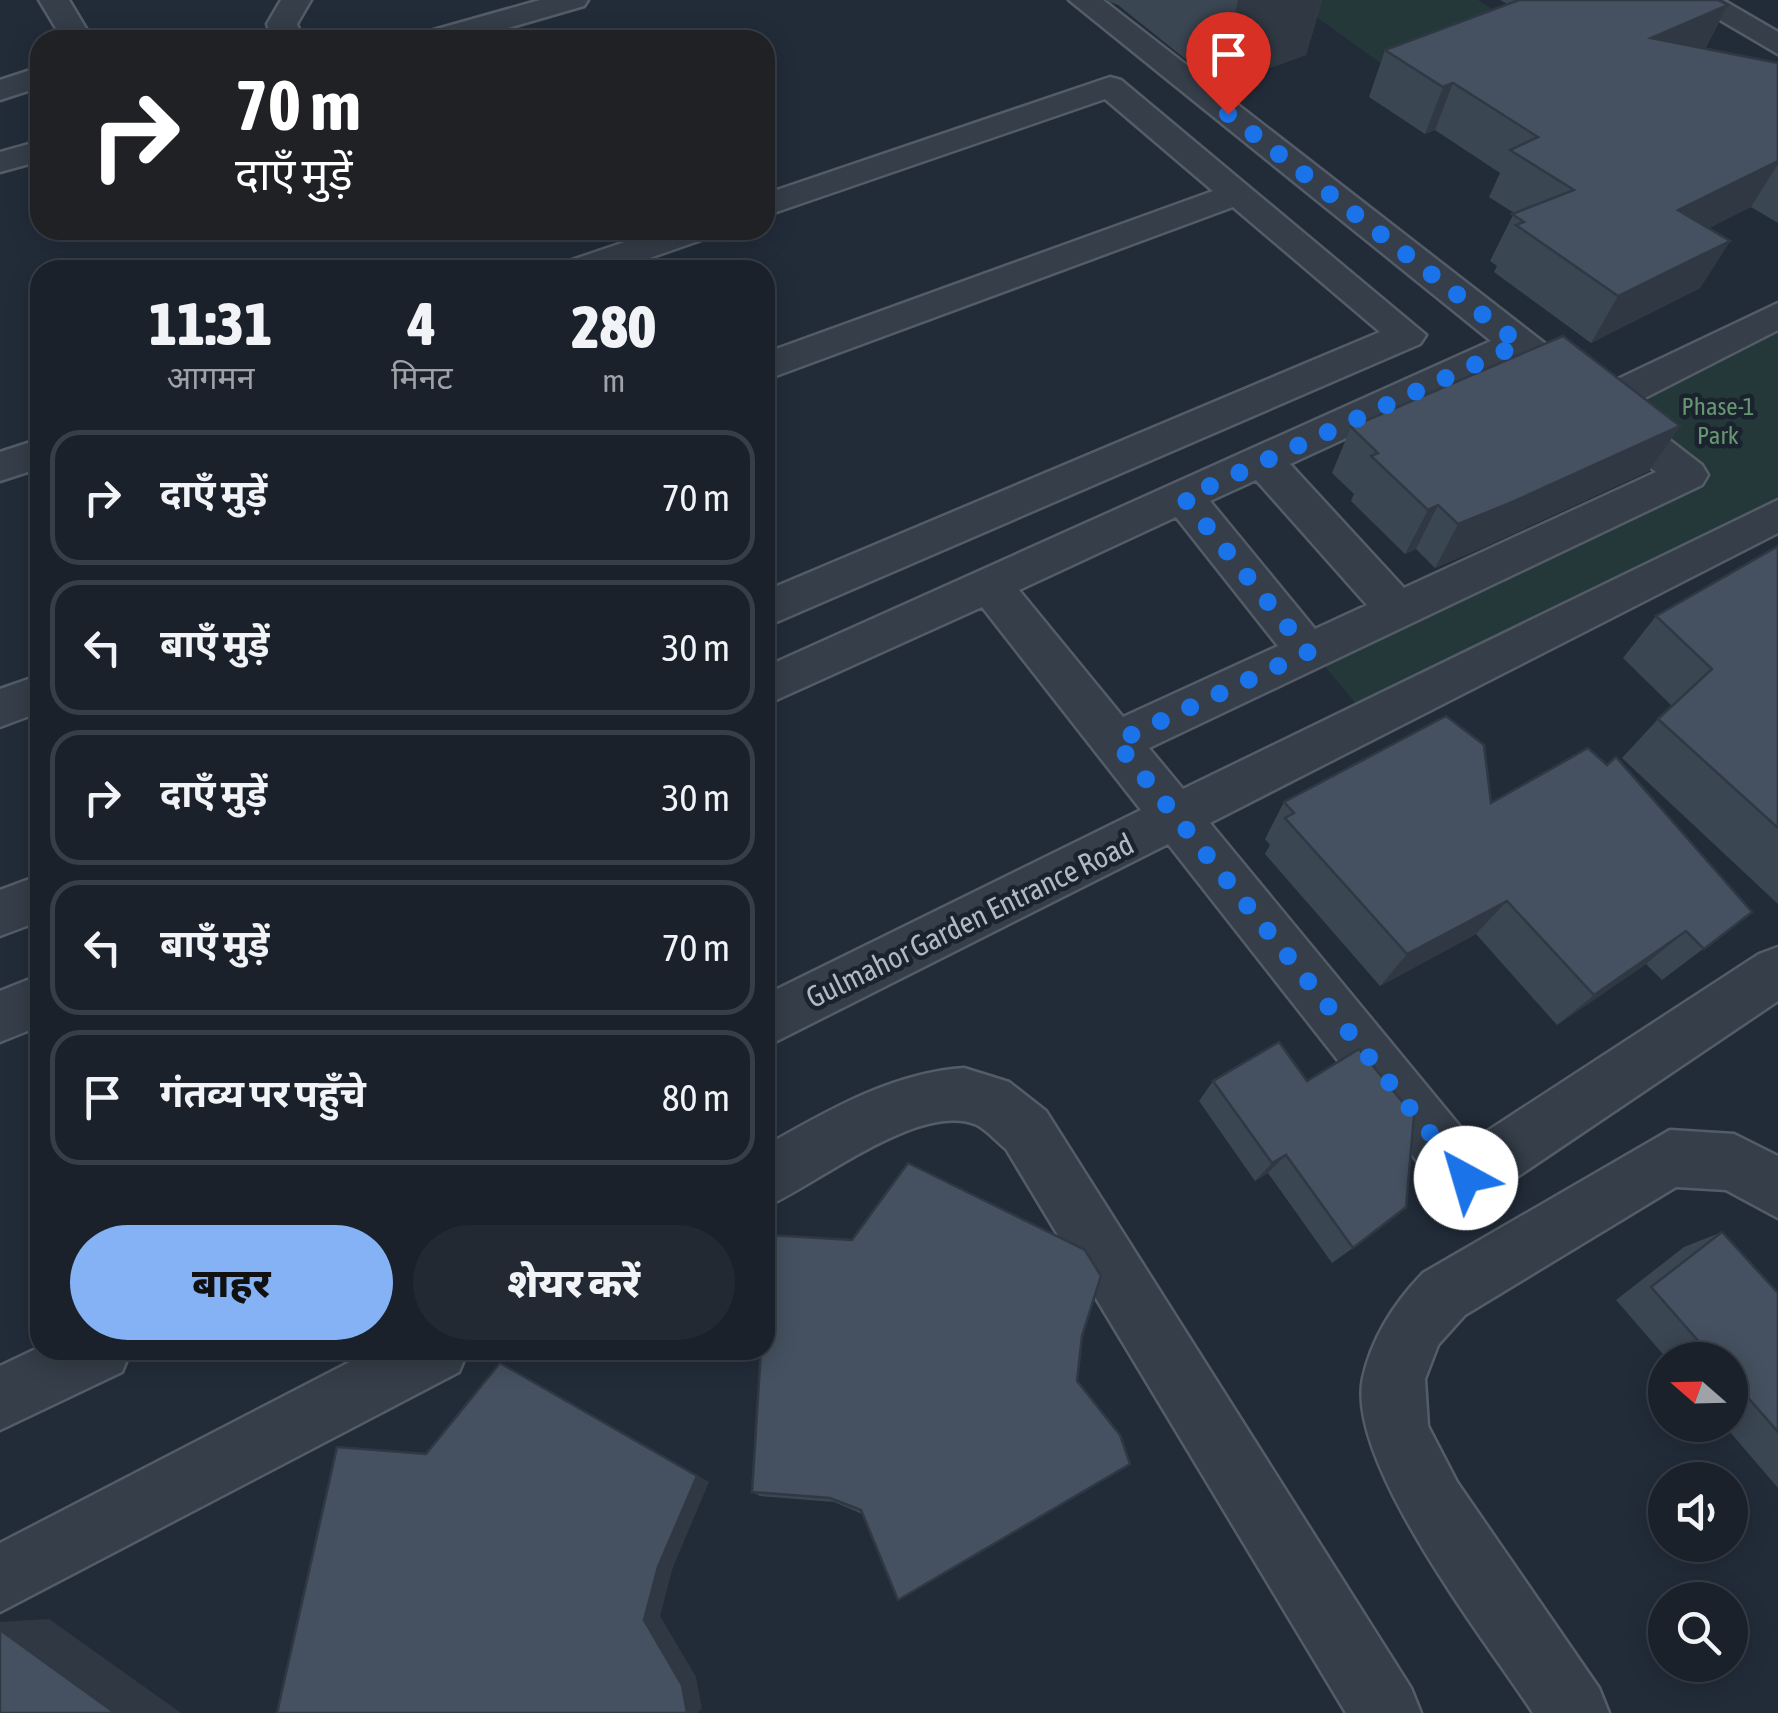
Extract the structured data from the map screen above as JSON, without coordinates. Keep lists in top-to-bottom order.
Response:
{
  "streets": {
    "street": ["Gulmahor Garden Entrance Road"]
  },
  "parks": ["Phase-1 Park"],
  "north": "left",
  "page": {
    "turn": ["70 m", "दाएँ मुड़ें"],
    "eta": [
      "11:31",
      "आगमन",
      "4",
      "मिनट",
      "280",
      "m"
    ],
    "list": [
      {
        "name": "दाएँ मुड़ें",
        "value": "70 m"
      },
      {
        "name": "बाएँ मुड़ें",
        "value": "30 m"
      },
      {
        "name": "दाएँ मुड़ें",
        "value": "30 m"
      },
      {
        "name": "बाएँ मुड़ें",
        "value": "70 m"
      },
      {
        "name": "गंतव्य पर पहुँचे",
        "value": "80 m"
      }
    ],
    "buttons": ["बाहर", "शेयर करें"]
  }
}
